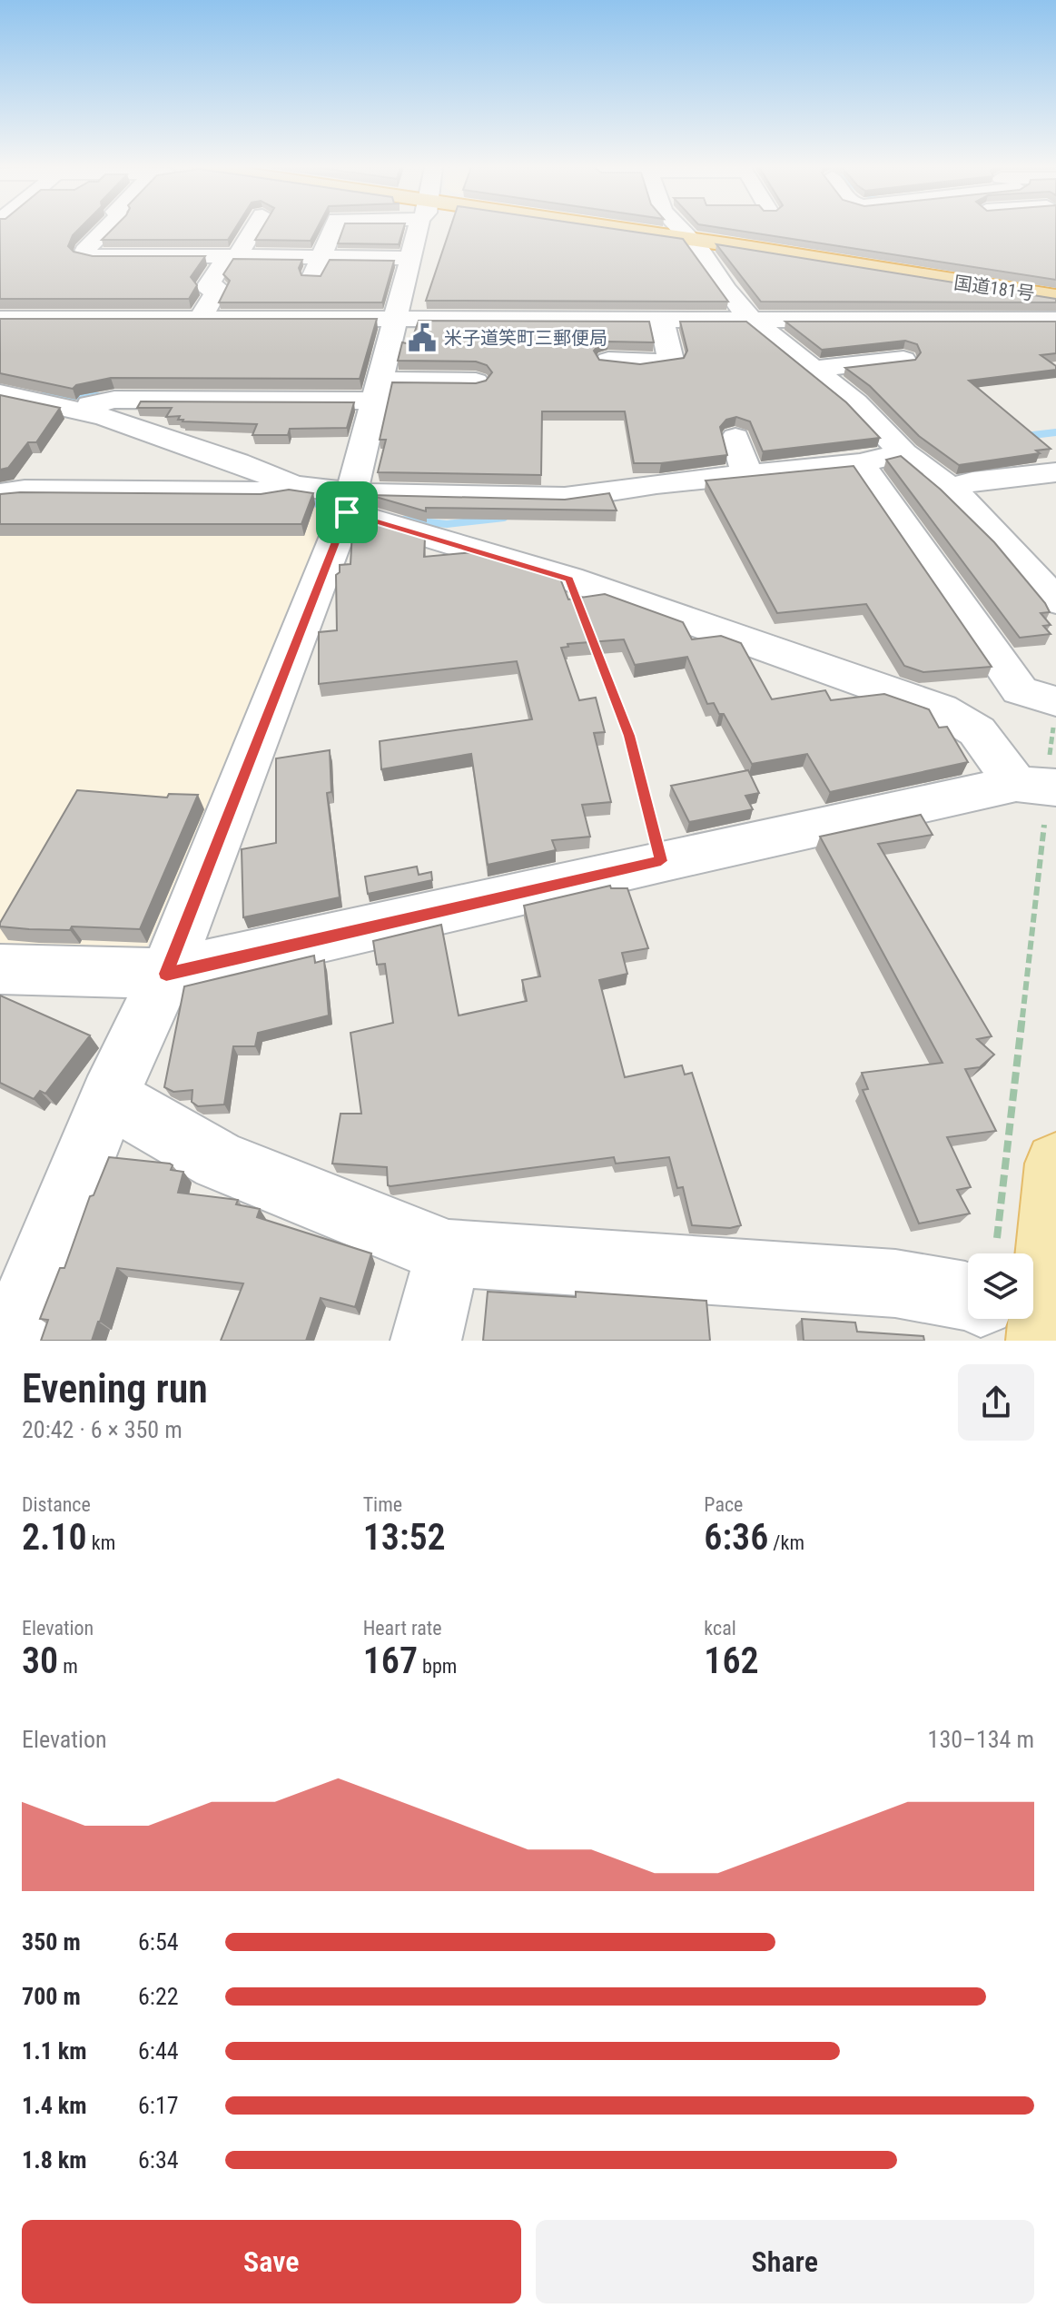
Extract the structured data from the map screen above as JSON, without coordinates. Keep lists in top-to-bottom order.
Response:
{
  "streets": {
    "highway": ["国道181号"]
  },
  "places": {
    "public building": ["米子道笑町三郵便局"]
  },
  "page": {
    "heading": ["Evening run", "20:42 · 6 × 350 m"],
    "stats": [
      ["Distance", "2.10 km"],
      ["Time", "13:52"],
      ["Pace", "6:36 /km"],
      ["Elevation", "30 m"],
      ["Heart rate", "167 bpm"],
      ["kcal", "162"]
    ],
    "chart": ["Elevation", "130–134 m"],
    "list": [
      {
        "name": "350 m",
        "note": "6:54"
      },
      {
        "name": "700 m",
        "note": "6:22"
      },
      {
        "name": "1.1 km",
        "note": "6:44"
      },
      {
        "name": "1.4 km",
        "note": "6:17"
      },
      {
        "name": "1.8 km",
        "note": "6:34"
      }
    ],
    "buttons": ["Save", "Share"]
  }
}
